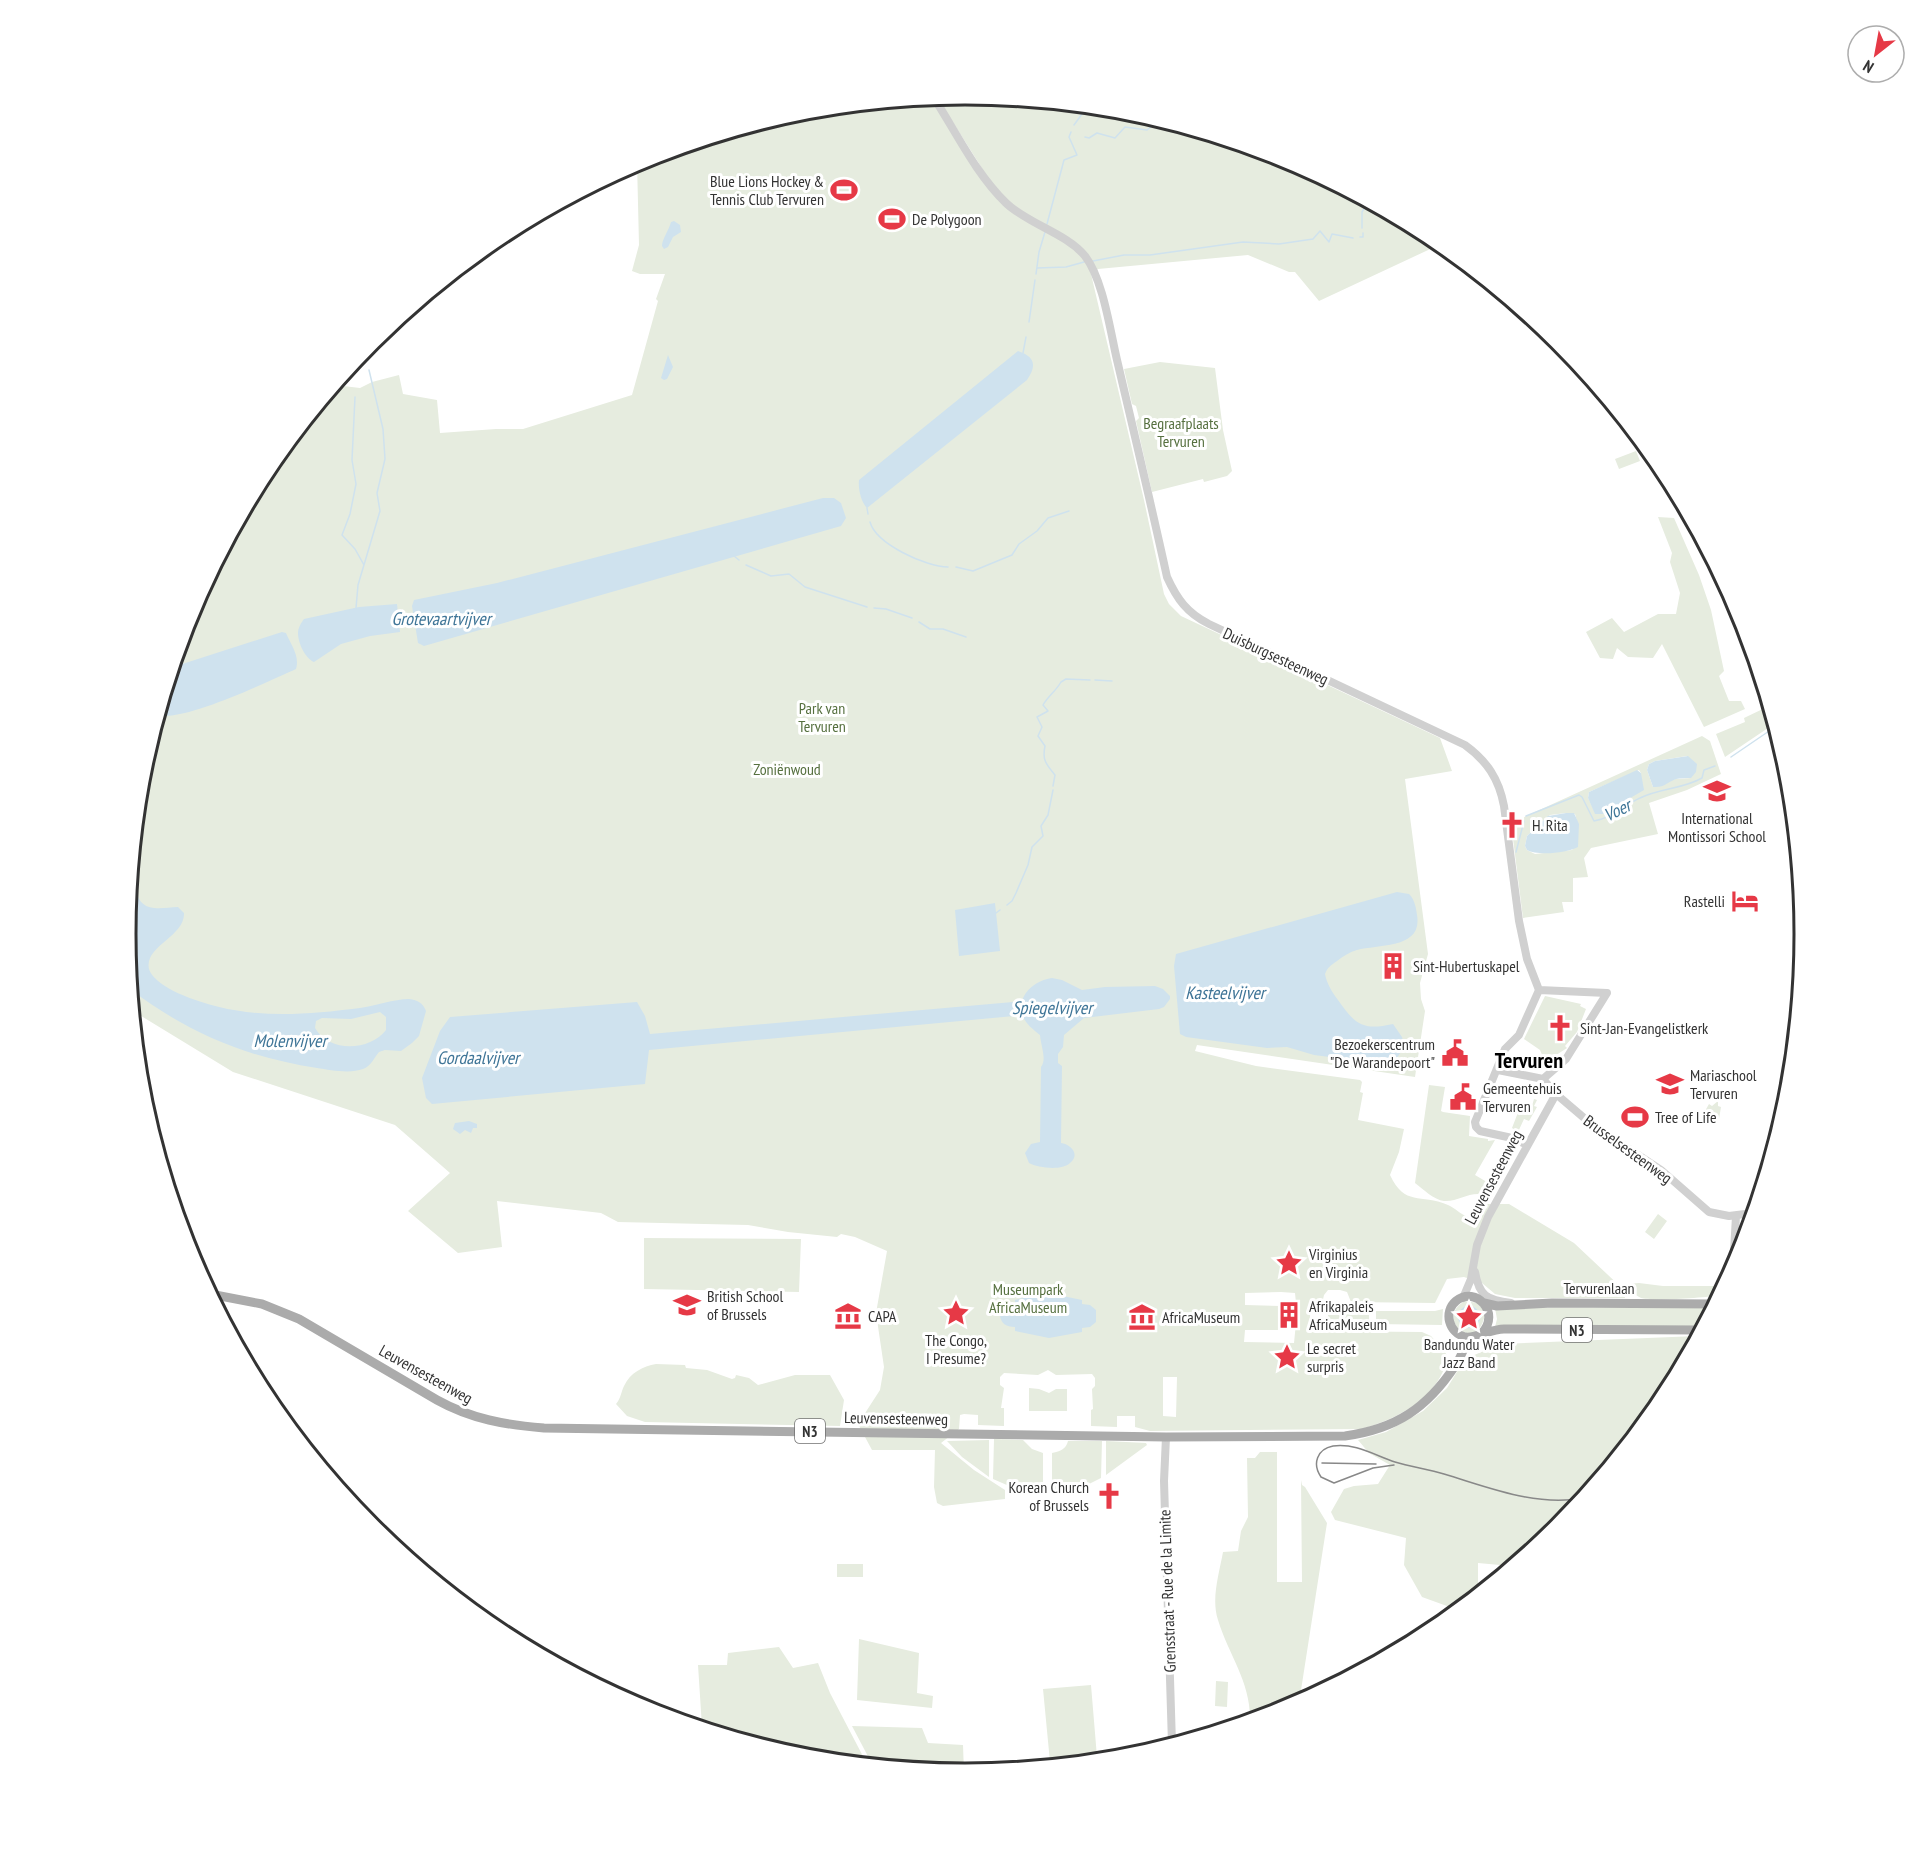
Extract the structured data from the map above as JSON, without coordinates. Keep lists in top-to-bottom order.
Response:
{
  "streets": {
    "main road": ["Leuvensesteenweg", "Tervurenlaan", "N3"],
    "street": ["Duisburgsesteenweg", "Brusselsesteenweg", "Grensstraat - Rue de la Limite"]
  },
  "crossings": [
    ["Brusselsesteenweg", "Leuvensesteenweg"],
    ["Leuvensesteenweg", "Tervurenlaan"],
    ["Leuvensesteenweg", "N3"],
    ["Leuvensesteenweg", "Grensstraat - Rue de la Limite"],
    ["Tervurenlaan", "N3"]
  ],
  "districts": ["Tervuren"],
  "water": [
    "Grotevaartvijver",
    "Voer",
    "Kasteelvijver",
    "Spiegelvijver",
    "Molenvijver",
    "Gordaalvijver"
  ],
  "parks": [
    "Begraafplaats Tervuren",
    "Park van Tervuren",
    "Zoniënwoud",
    "Museumpark AfricaMuseum"
  ],
  "places": {
    "sports": ["Blue Lions Hockey & Tennis Club Tervuren", "De Polygoon", "Tree of Life"],
    "school or university": ["International Montissori School", "Mariaschool Tervuren", "British School of Brussels"],
    "church": ["H. Rita", "Sint-Jan-Evangelistkerk", "Korean Church of Brussels"],
    "hotel": ["Rastelli"],
    "building": ["Sint-Hubertuskapel", "Afrikapaleis AfricaMuseum"],
    "public building": ["Bezoekerscentrum \"De Warandepoort\"", "Gemeentehuis Tervuren"],
    "place": [
      "Virginius en Virginia",
      "The Congo, I Presume?",
      "Bandundu Water Jazz Band",
      "Le secret surpris"
    ],
    "museum": ["CAPA", "AfricaMuseum"]
  },
  "north": "bottom left"
}
